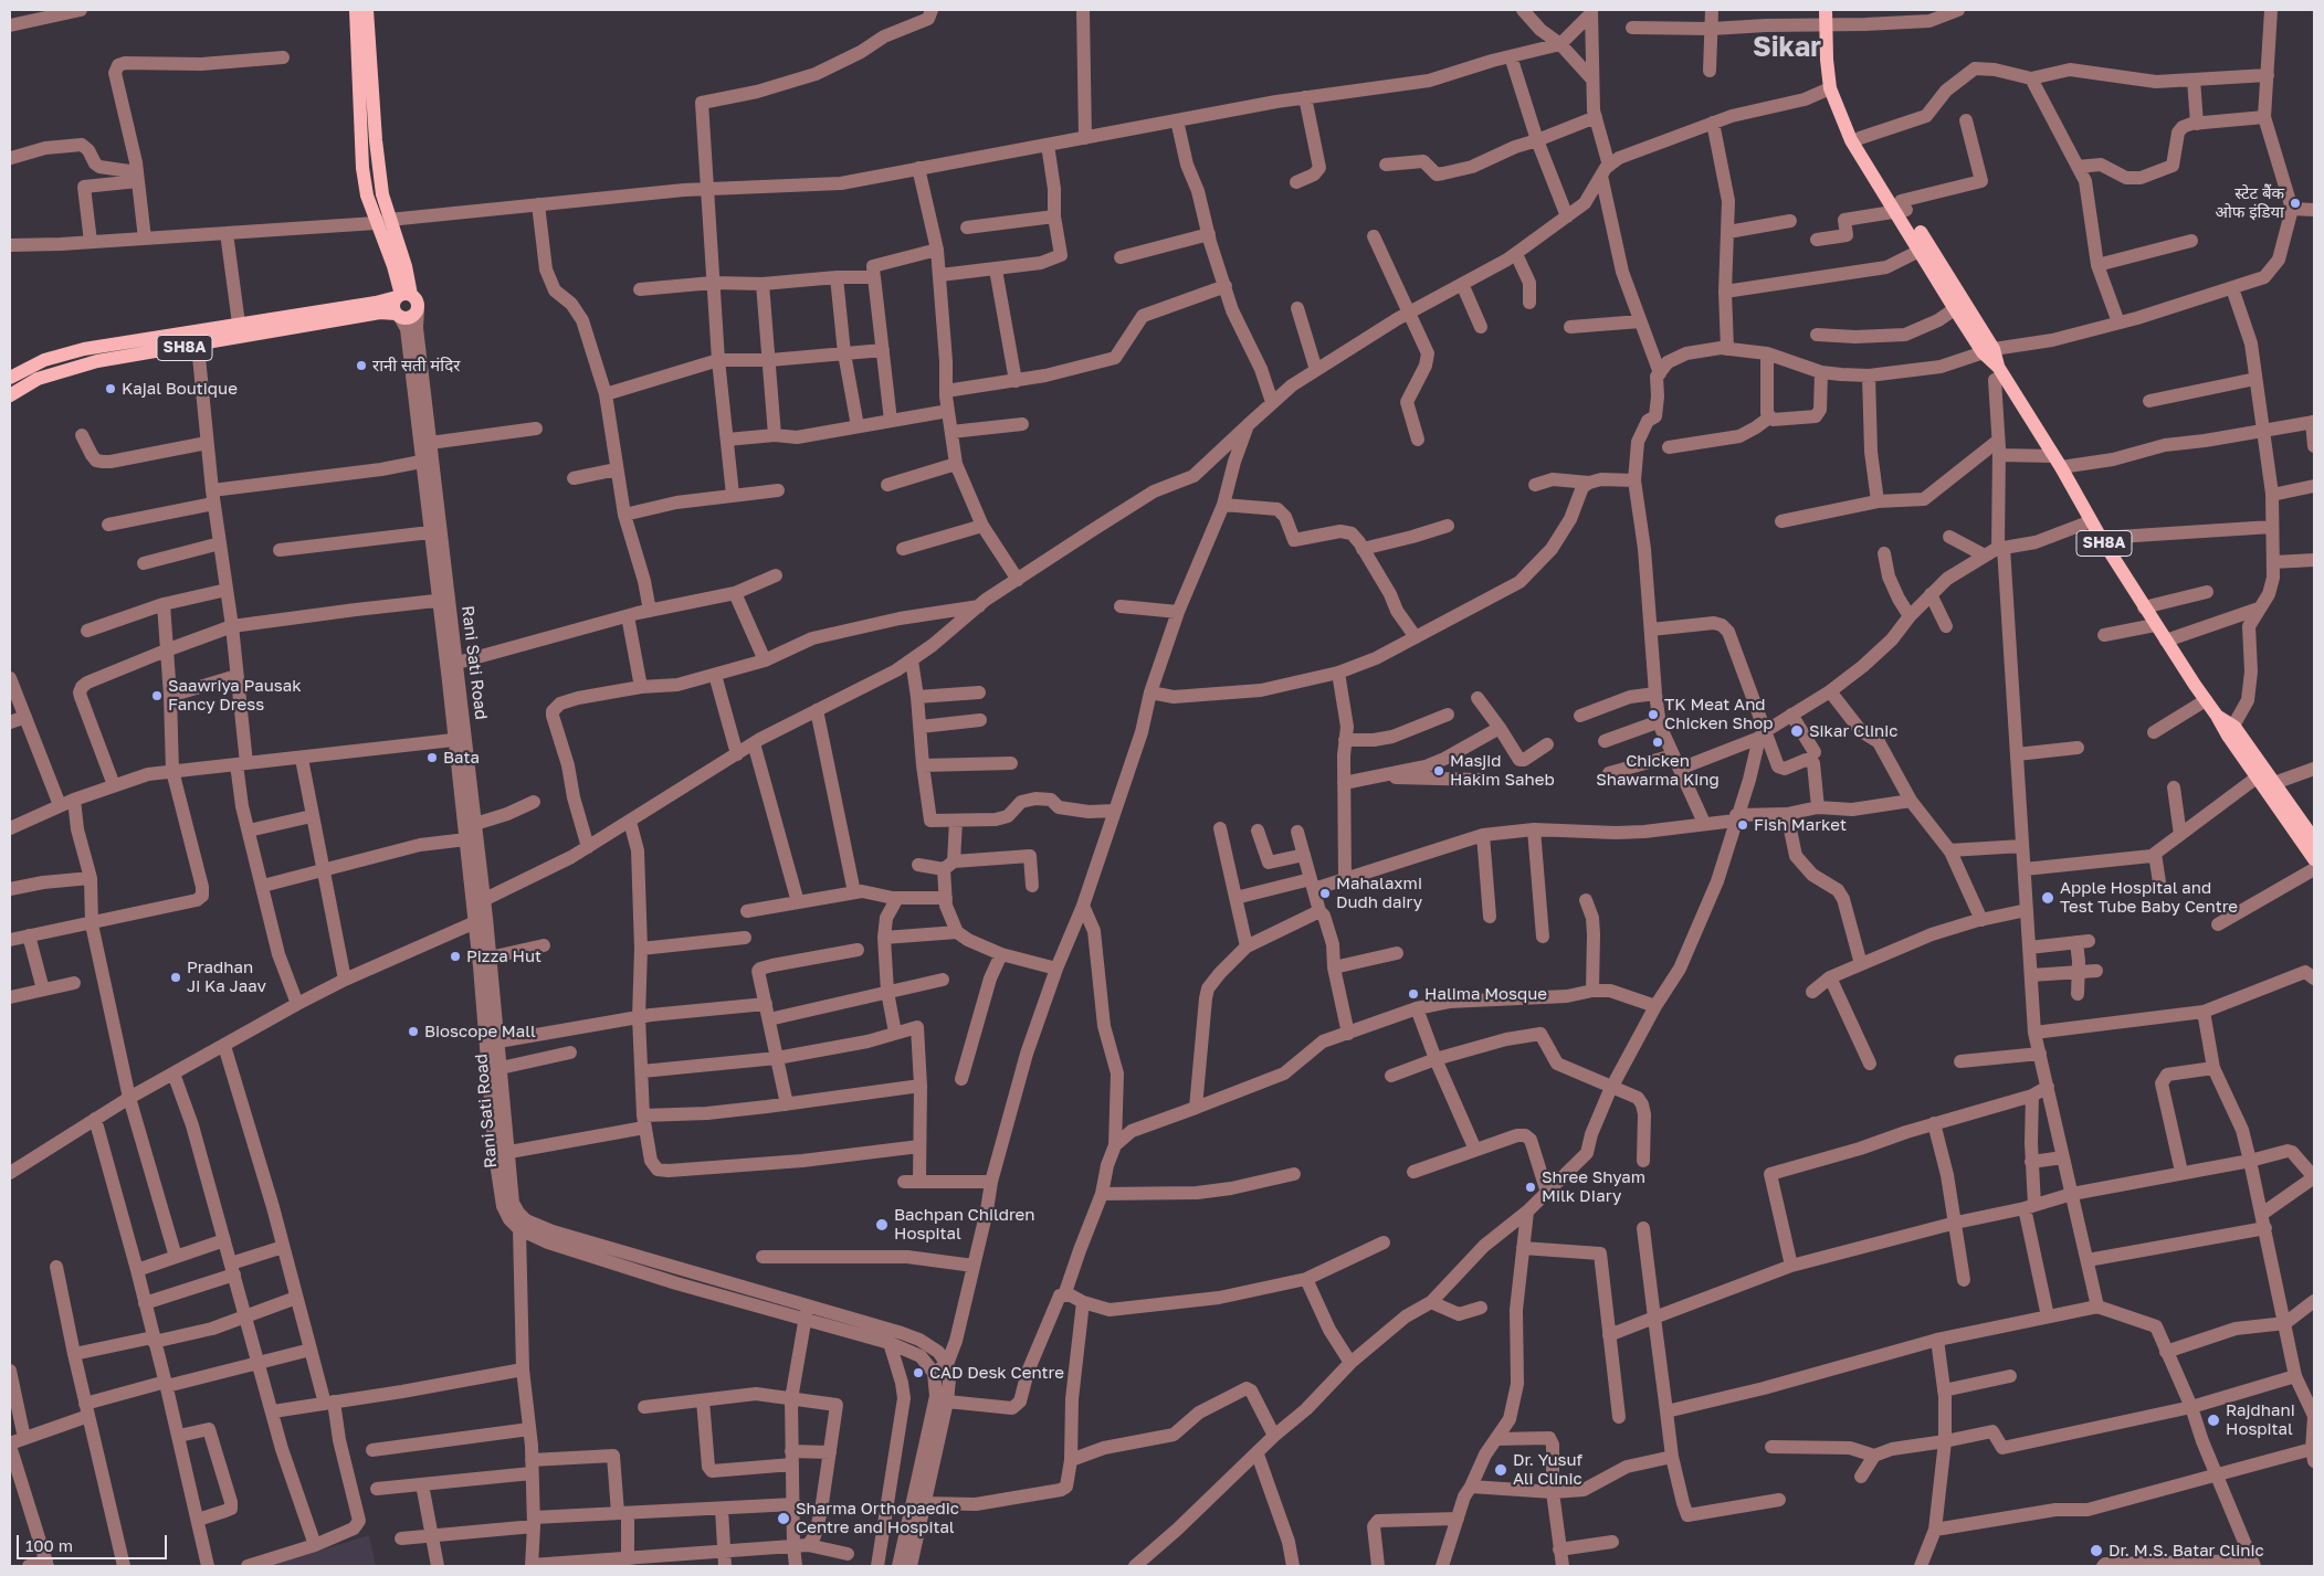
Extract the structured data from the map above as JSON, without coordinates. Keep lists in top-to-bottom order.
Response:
{
  "streets": {
    "main road": ["SH8A"],
    "street": ["Rani Sati Road"]
  },
  "crossings": [
    ["SH8A", "Rani Sati Road"]
  ],
  "districts": ["Sikar"],
  "places": [
    "स्टेट बेैंक ओफ इंडिया",
    "रानी सती मंदिर",
    "Kajal Boutique",
    "Saawriya Pausak Fancy Dress",
    "TK Meat And Chicken Shop",
    "Sikar Clinic",
    "Chicken Shawarma King",
    "Bata",
    "Masjid Hakim Saheb",
    "Fish Market",
    "Mahalaxmi Dudh dairy",
    "Apple Hospital and Test Tube Baby Centre",
    "Pizza Hut",
    "Pradhan Ji Ka Jaav",
    "Halima Mosque",
    "Bioscope Mall",
    "Shree Shyam Milk DIary",
    "Bachpan Children Hospital",
    "CAD Desk Centre",
    "Rajdhani Hospital",
    "Dr. Yusuf Ali Clinic",
    "Sharma Orthopaedic Centre and Hospital",
    "Dr. M.S. Batar Clinic"
  ],
  "scale_bar": "100 m"
}
